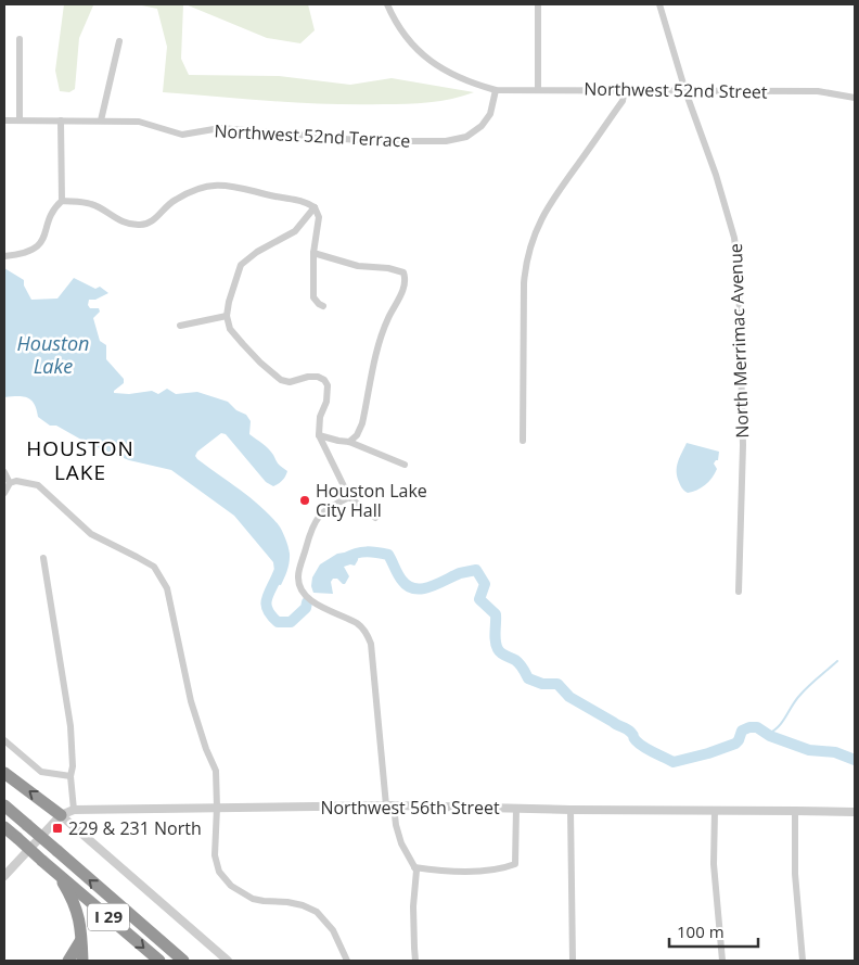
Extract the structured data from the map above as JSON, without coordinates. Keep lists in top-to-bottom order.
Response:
{
  "streets": {
    "highway": ["I 29"],
    "street": [
      "Northwest 52nd Street",
      "Northwest 52nd Terrace",
      "North Merrimac Avenue",
      "Northwest 56th Street"
    ]
  },
  "crossings": [
    ["Northwest 52nd Street", "Northwest 52nd Terrace"],
    ["Northwest 52nd Street", "North Merrimac Avenue"]
  ],
  "districts": ["HOUSTON LAKE"],
  "water": ["Houston Lake"],
  "places": {
    "other": ["Houston Lake City Hall"],
    "transit": ["229 & 231 North"]
  },
  "scale_bar": "100 m"
}
